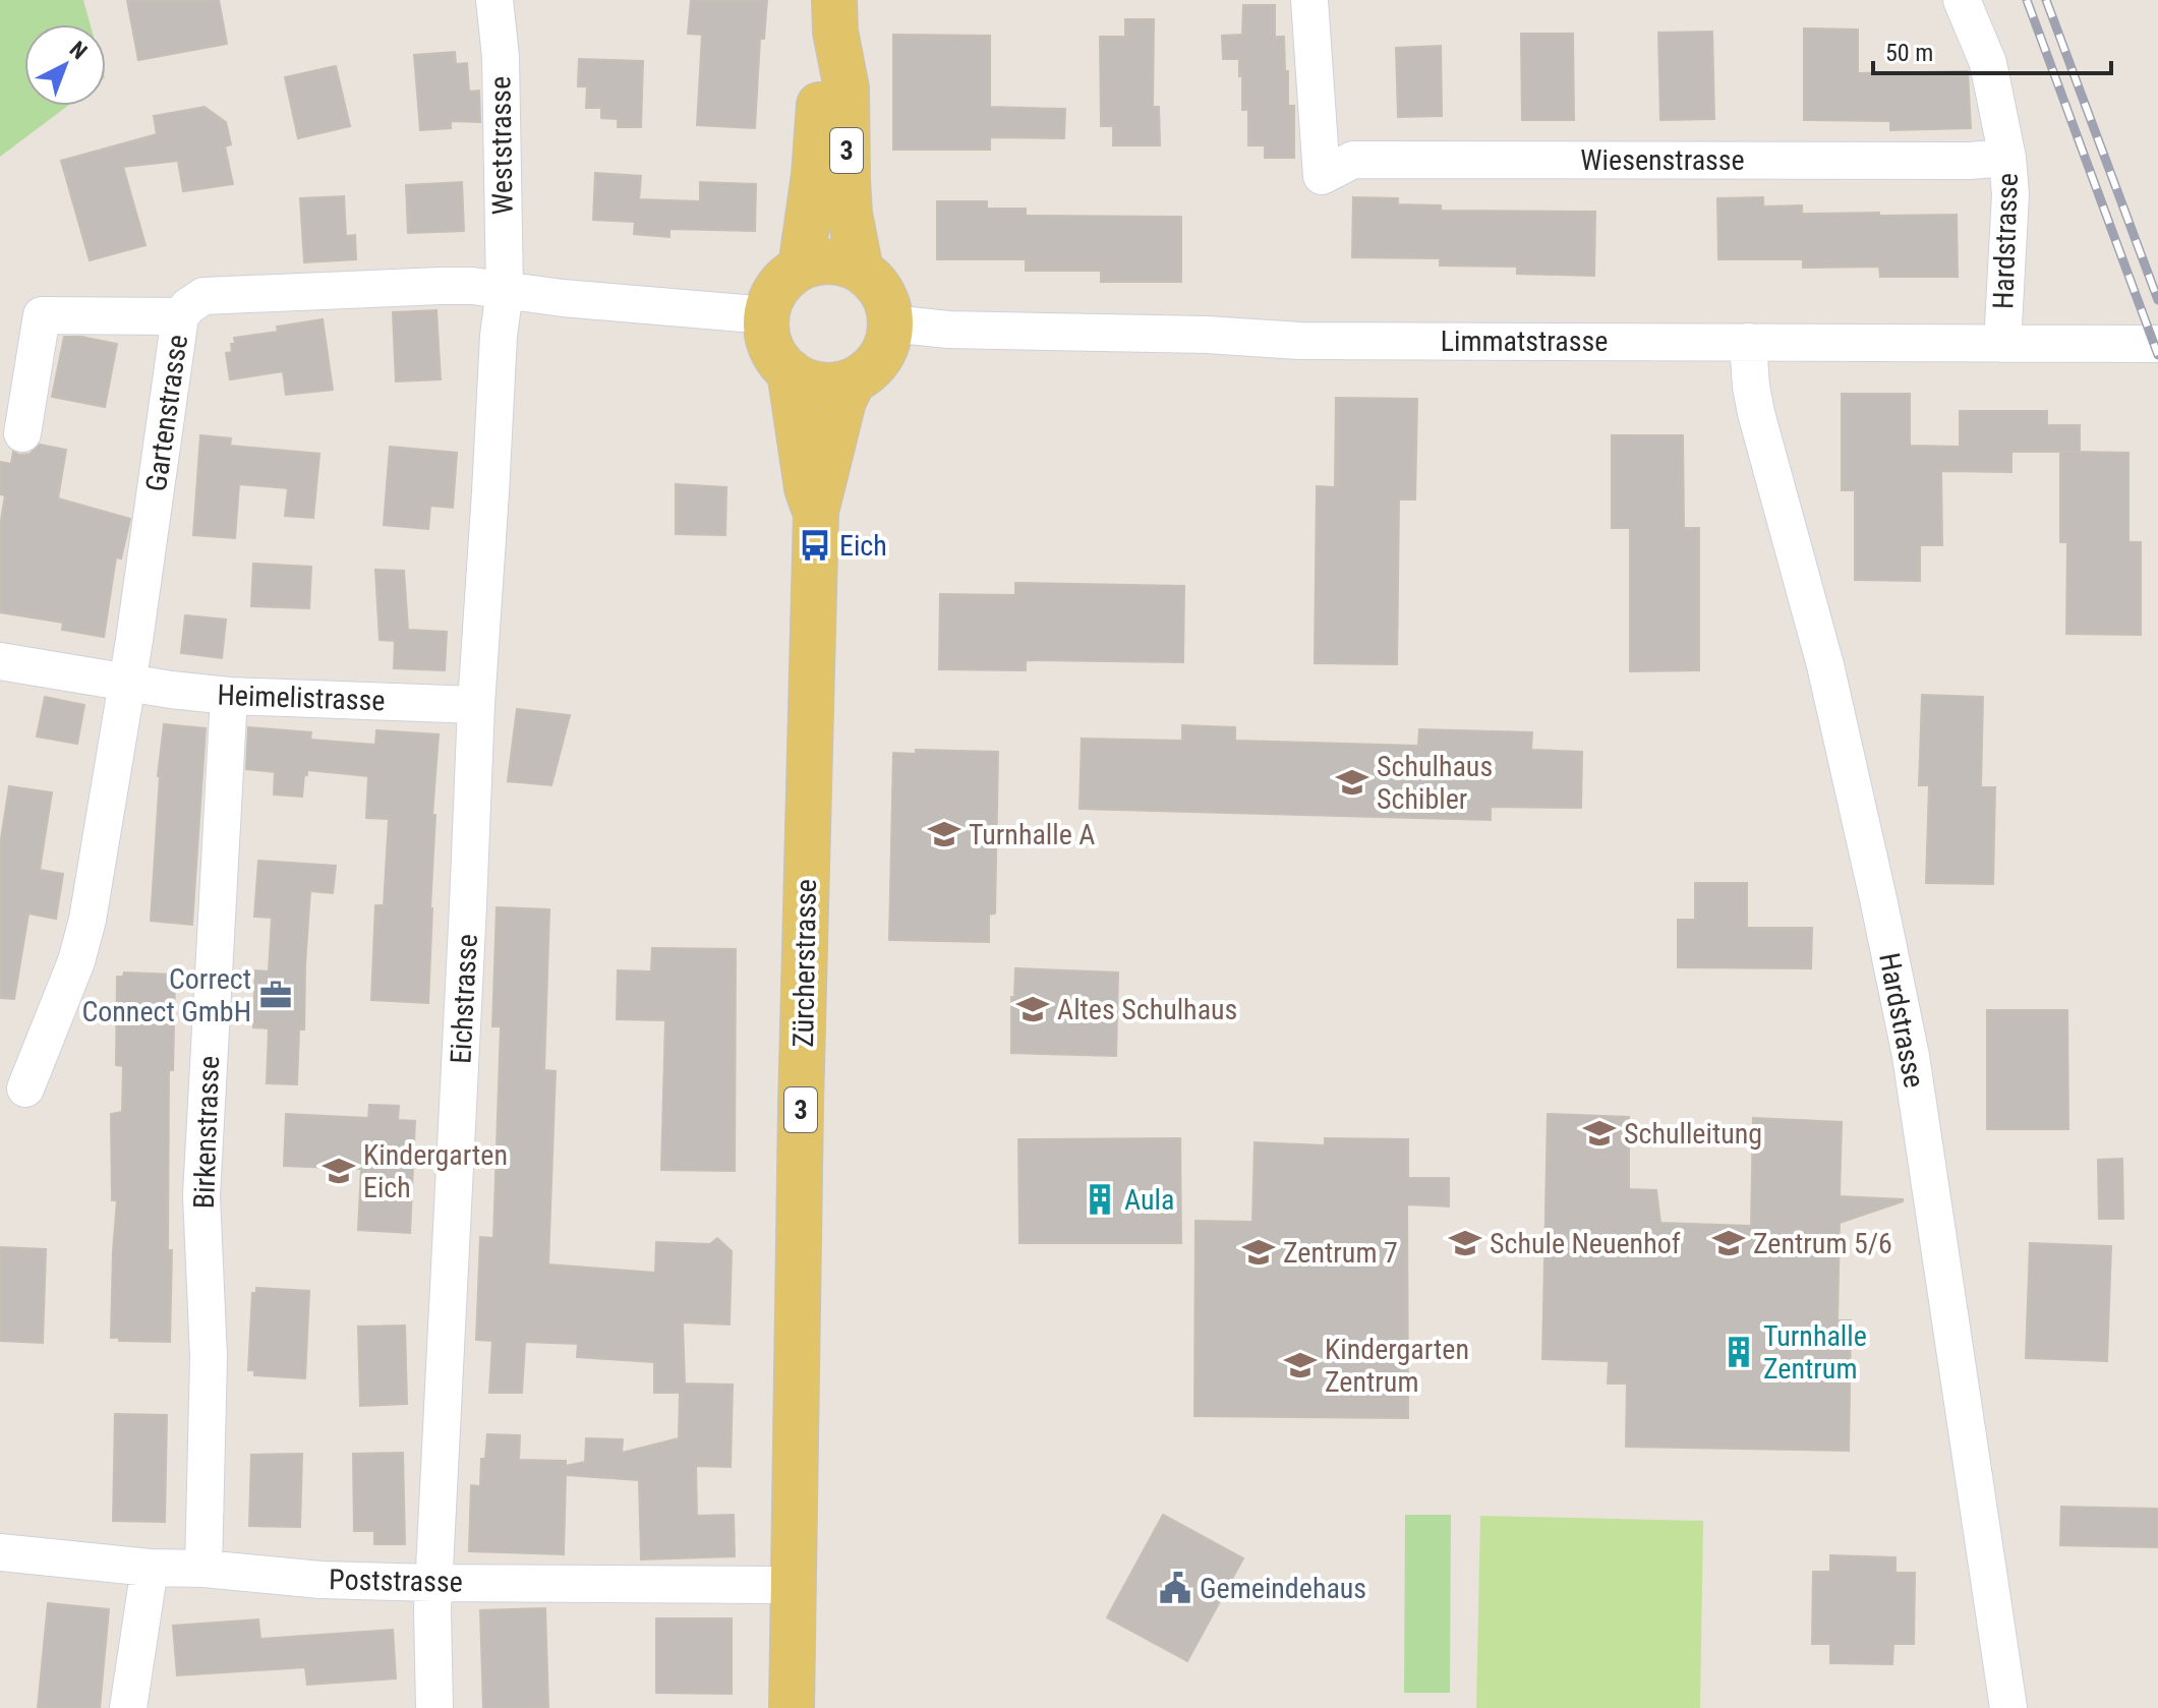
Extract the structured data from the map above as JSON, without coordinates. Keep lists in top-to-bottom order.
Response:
{
  "streets": {
    "main road": ["3", "Zürcherstrasse"],
    "street": [
      "Weststrasse",
      "Wiesenstrasse",
      "Hardstrasse",
      "Limmatstrasse",
      "Gartenstrasse",
      "Heimelistrasse",
      "Eichstrasse",
      "Birkenstrasse",
      "Poststrasse"
    ]
  },
  "crossings": [
    ["Weststrasse", "Gartenstrasse"],
    ["Weststrasse", "Eichstrasse"],
    ["3", "Limmatstrasse"],
    ["3", "Gartenstrasse"],
    ["3", "Zürcherstrasse"],
    ["Wiesenstrasse", "Hardstrasse"],
    ["Hardstrasse", "Limmatstrasse"],
    ["Limmatstrasse", "Gartenstrasse"],
    ["Limmatstrasse", "Zürcherstrasse"],
    ["Gartenstrasse", "Heimelistrasse"],
    ["Gartenstrasse", "Zürcherstrasse"],
    ["Gartenstrasse", "Eichstrasse"],
    ["Heimelistrasse", "Eichstrasse"],
    ["Heimelistrasse", "Birkenstrasse"],
    ["Zürcherstrasse", "Poststrasse"],
    ["Eichstrasse", "Poststrasse"],
    ["Birkenstrasse", "Poststrasse"]
  ],
  "places": {
    "bus stop": ["Eich"],
    "school or university": [
      "Schulhaus Schibler",
      "Turnhalle A",
      "Altes Schulhaus",
      "Schulleitung",
      "Kindergarten Eich",
      "Schule Neuenhof",
      "Zentrum 5/6",
      "Zentrum 7",
      "Kindergarten Zentrum"
    ],
    "office": ["Correct Connect GmbH"],
    "building": ["Aula", "Turnhalle Zentrum"],
    "public building": ["Gemeindehaus"]
  },
  "scale_bar": "50 m",
  "north": "top right"
}
